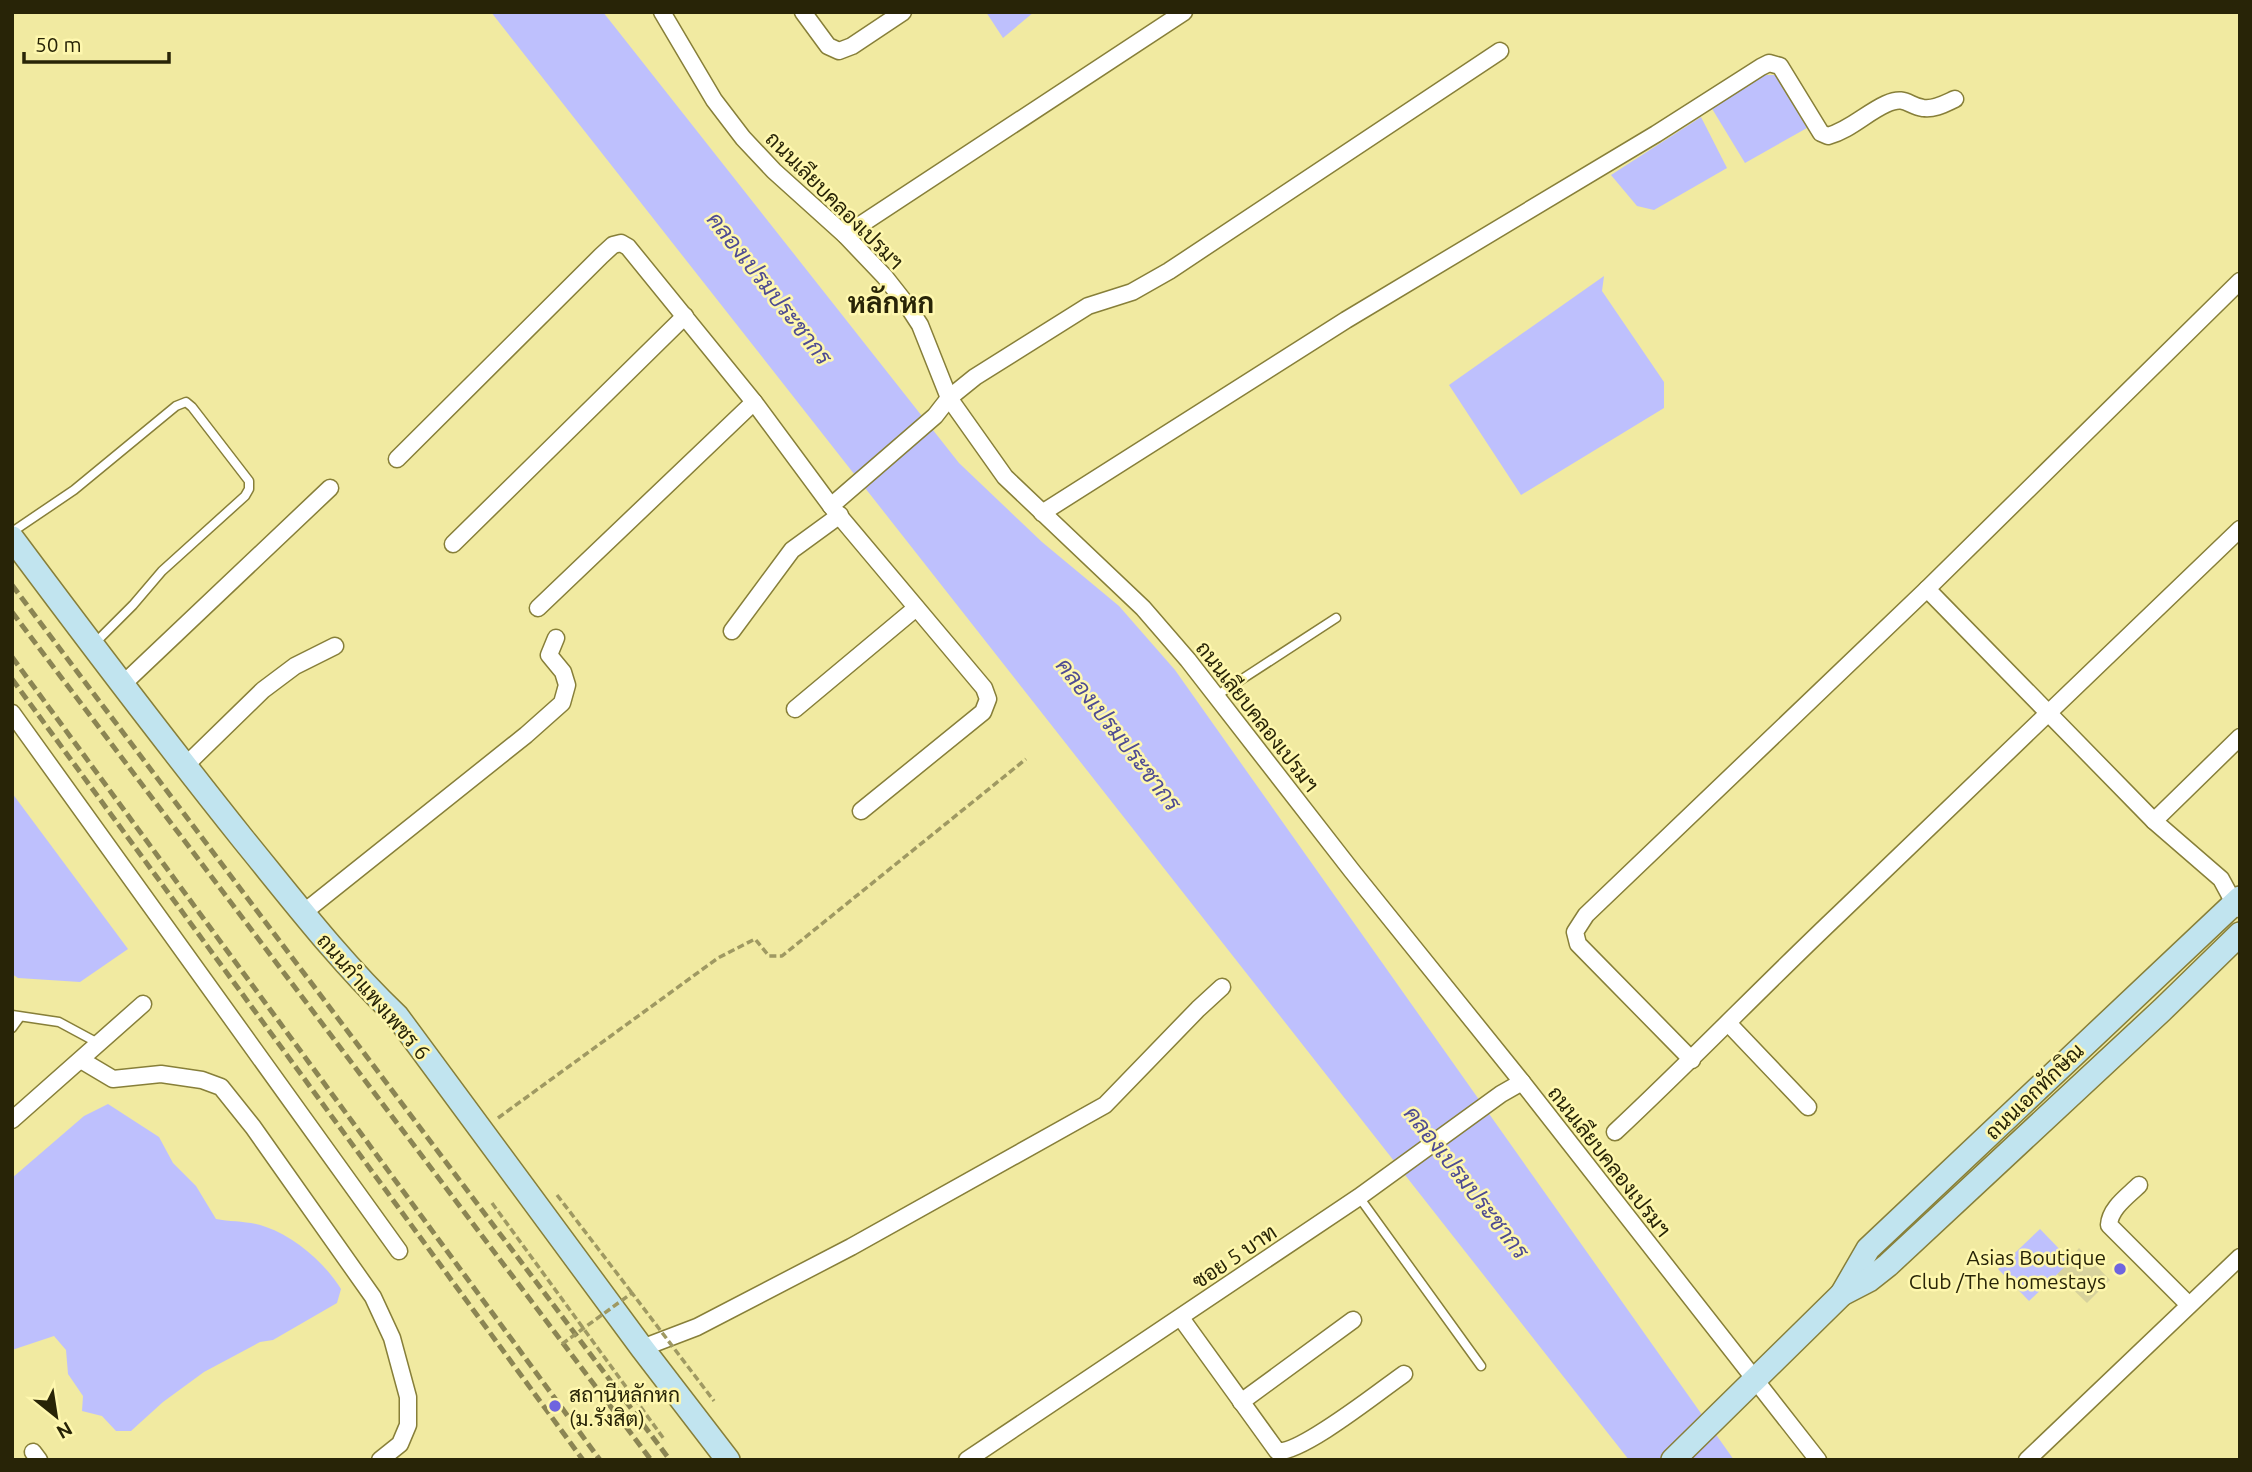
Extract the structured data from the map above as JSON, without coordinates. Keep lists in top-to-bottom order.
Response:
{
  "streets": {
    "street": [
      "ถนนเลียบคลองเปรมฯ",
      "ถนนกำแพงเพชร 6",
      "ถนนเอกทักษิณ",
      "ซอย 5 บาท"
    ]
  },
  "crossings": [
    ["ถนนเลียบคลองเปรมฯ", "ถนนเอกทักษิณ"],
    ["ถนนเลียบคลองเปรมฯ", "ซอย 5 บาท"]
  ],
  "districts": ["หลักหก"],
  "water": ["คลองเปรมประชากร"],
  "places": ["Asias Boutique Club /The homestays", "สถานีหลักหก (ม.รังสิต)"],
  "scale_bar": "50 m",
  "north": "bottom right"
}
